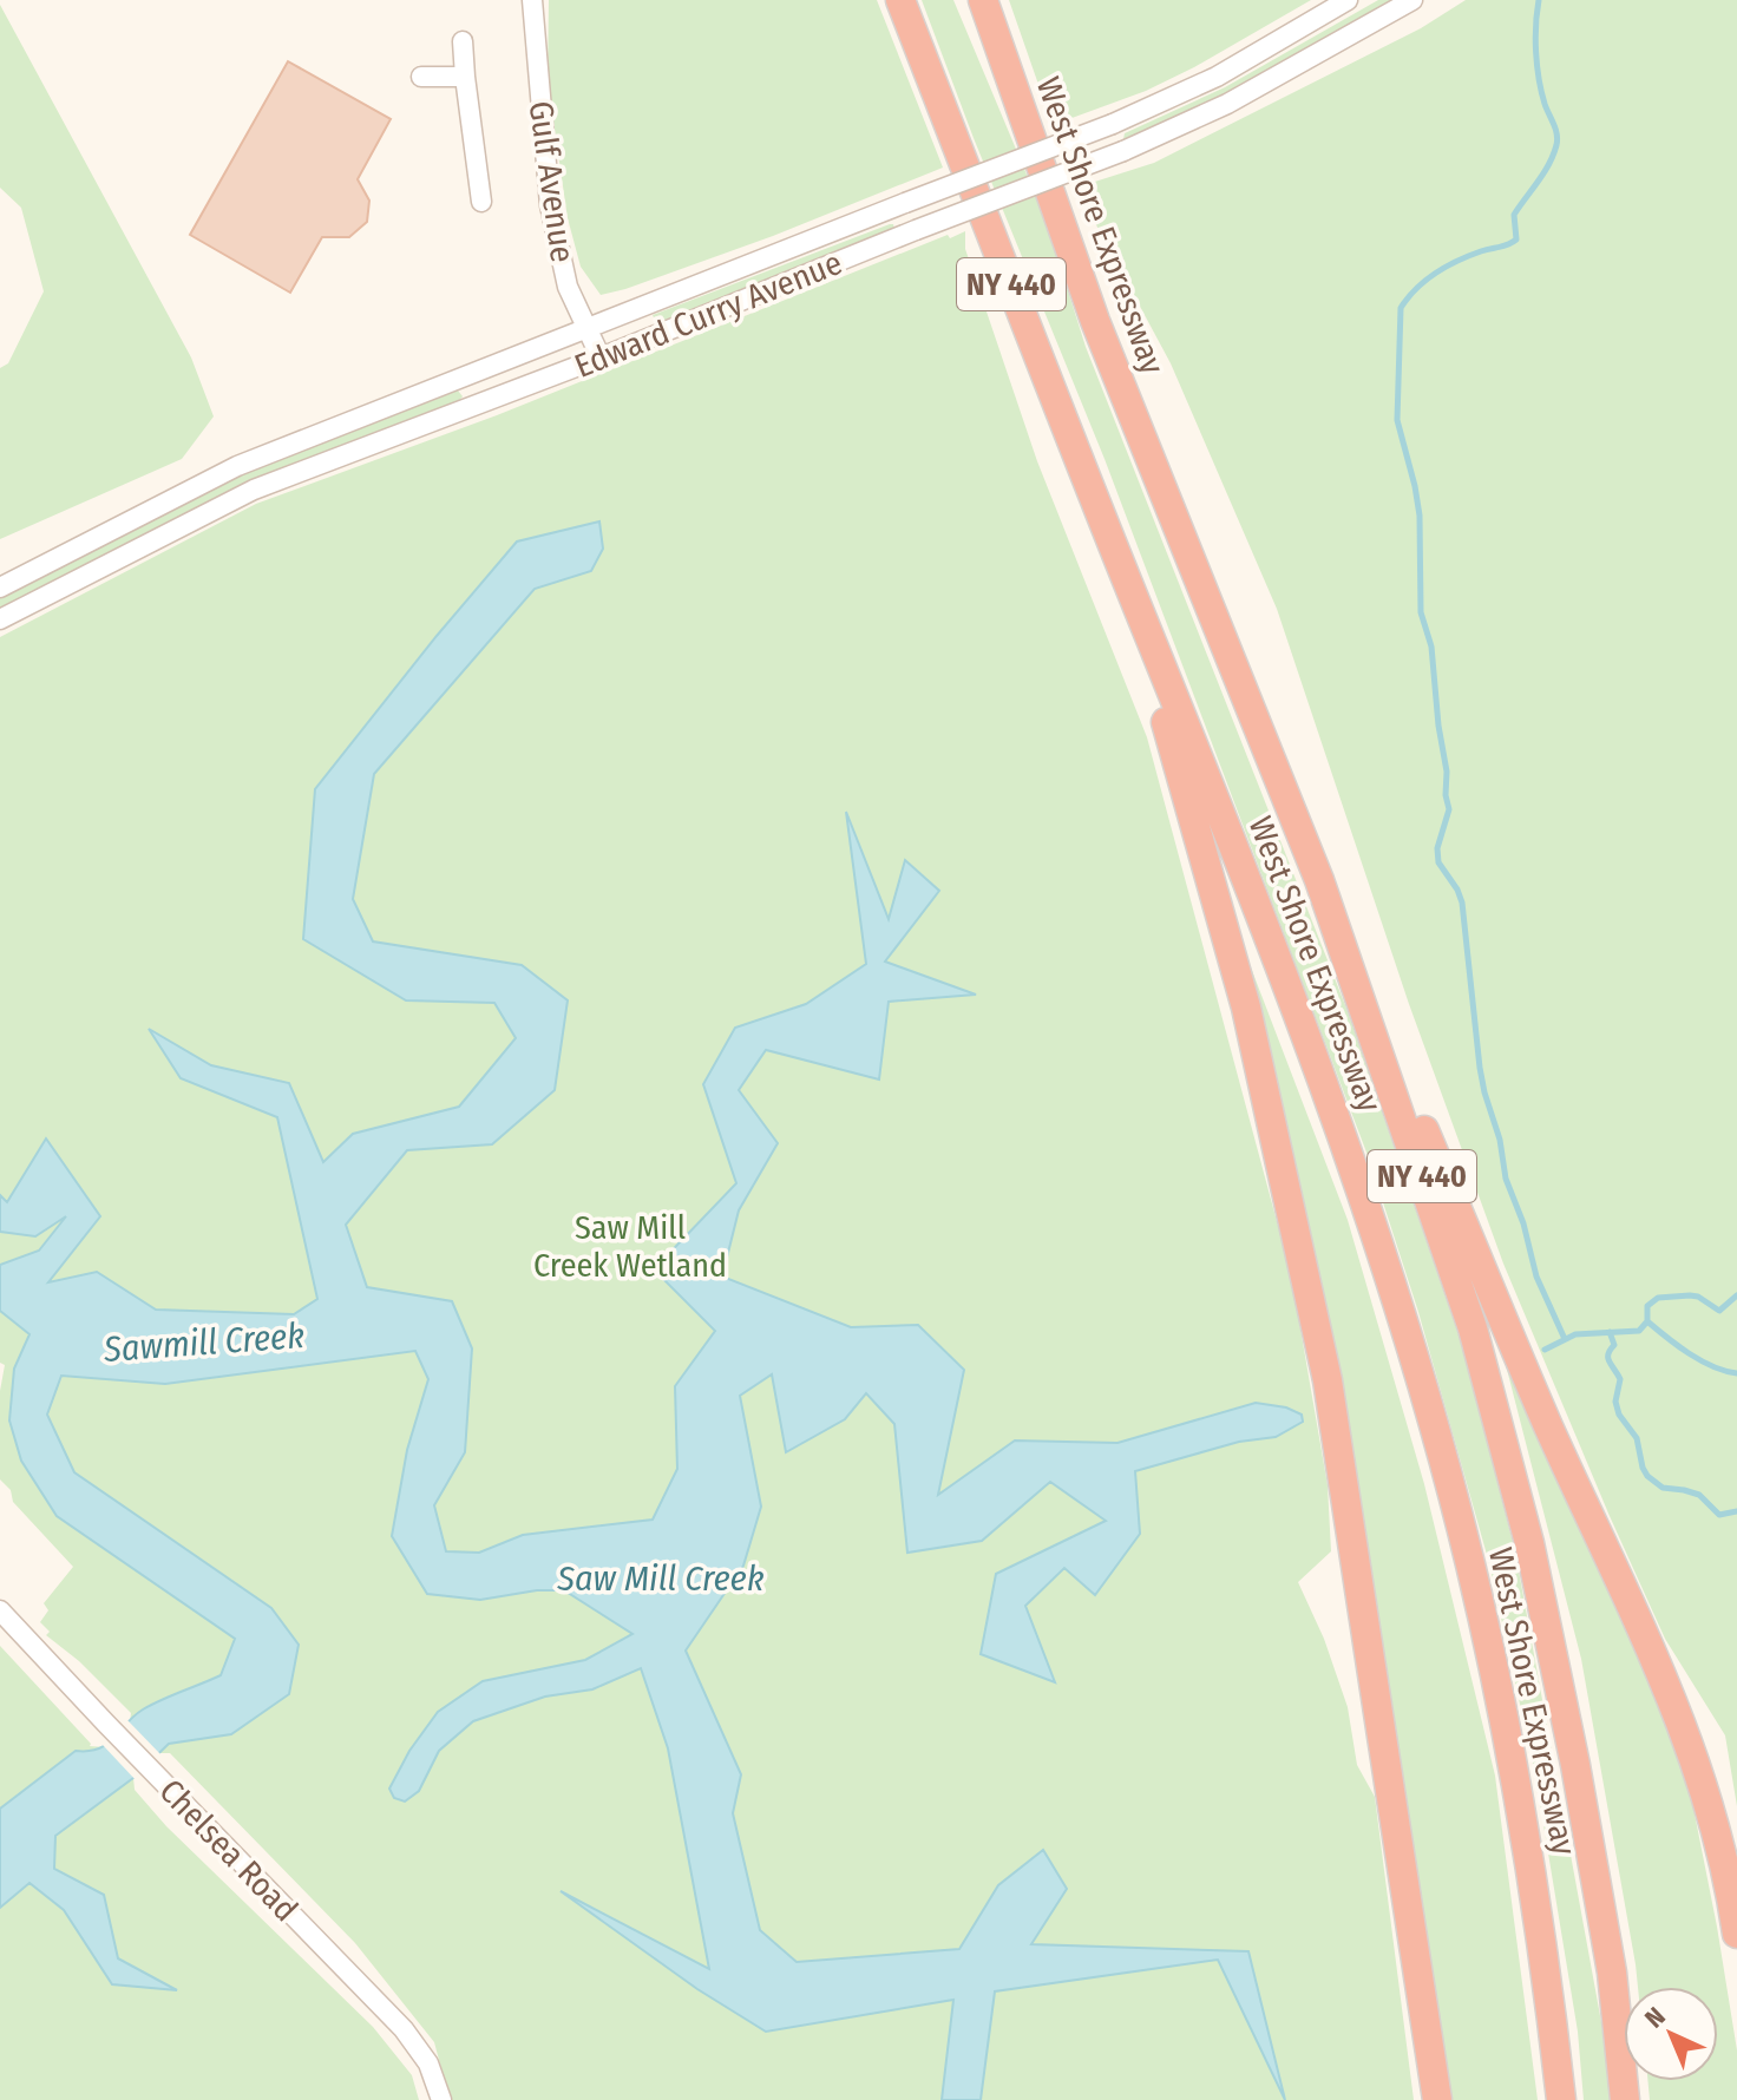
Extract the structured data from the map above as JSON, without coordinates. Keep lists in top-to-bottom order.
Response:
{
  "streets": {
    "highway": ["West Shore Expressway", "NY 440"],
    "street": ["Gulf Avenue", "Edward Curry Avenue", "Chelsea Road"]
  },
  "crossings": [
    ["Gulf Avenue", "Edward Curry Avenue"]
  ],
  "water": ["Sawmill Creek", "Saw Mill Creek"],
  "parks": ["Saw Mill Creek Wetland"],
  "north": "top left"
}
